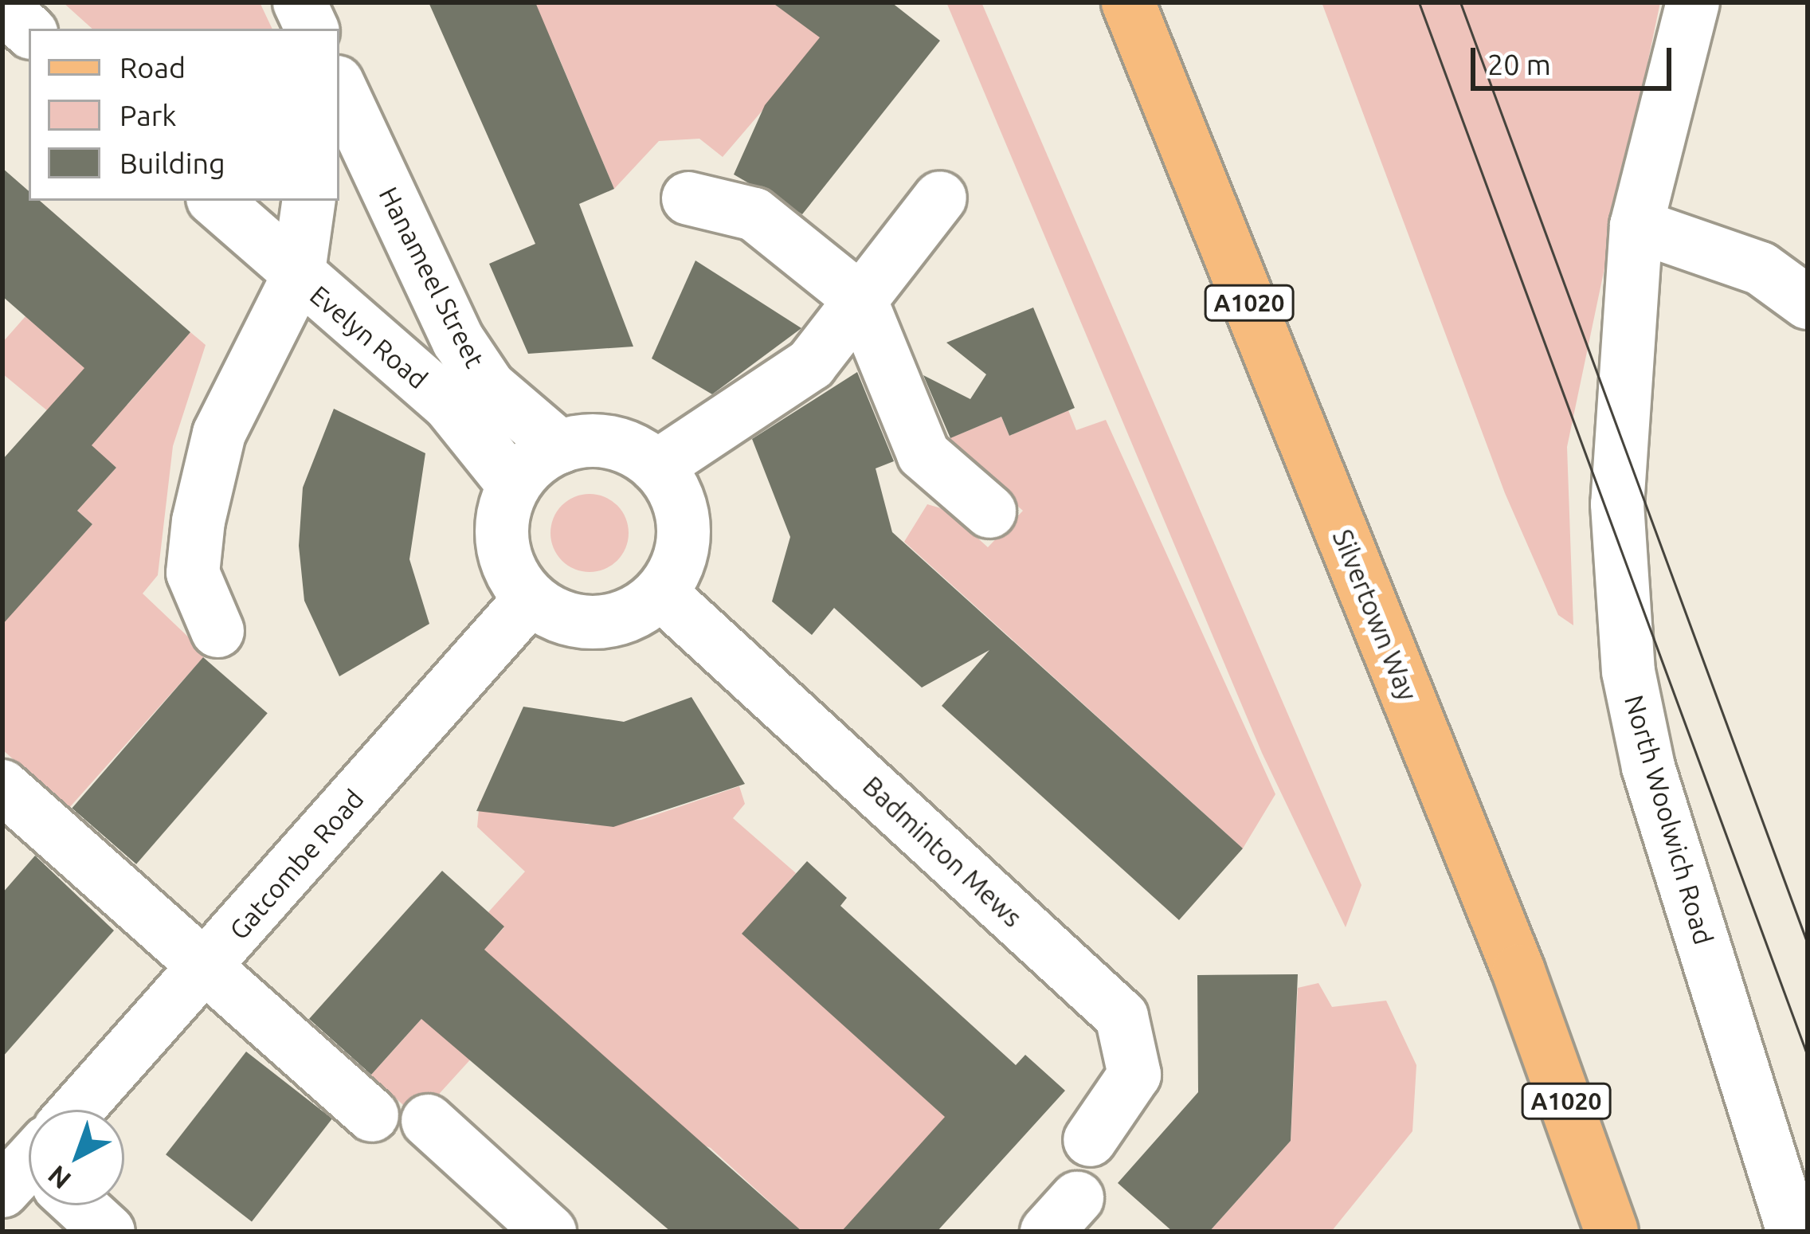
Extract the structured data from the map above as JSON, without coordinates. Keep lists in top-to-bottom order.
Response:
{
  "streets": {
    "main road": ["A1020", "Silvertown Way"],
    "street": [
      "Hanameel Street",
      "Evelyn Road",
      "North Woolwich Road",
      "Badminton Mews",
      "Gatcombe Road"
    ]
  },
  "crossings": [
    ["Hanameel Street", "Evelyn Road"],
    ["Hanameel Street", "Badminton Mews"],
    ["Hanameel Street", "Gatcombe Road"],
    ["Evelyn Road", "Badminton Mews"],
    ["Evelyn Road", "Gatcombe Road"],
    ["Badminton Mews", "Gatcombe Road"]
  ],
  "legend": ["Road", "Park", "Building"],
  "scale_bar": "20 m",
  "north": "bottom left"
}
